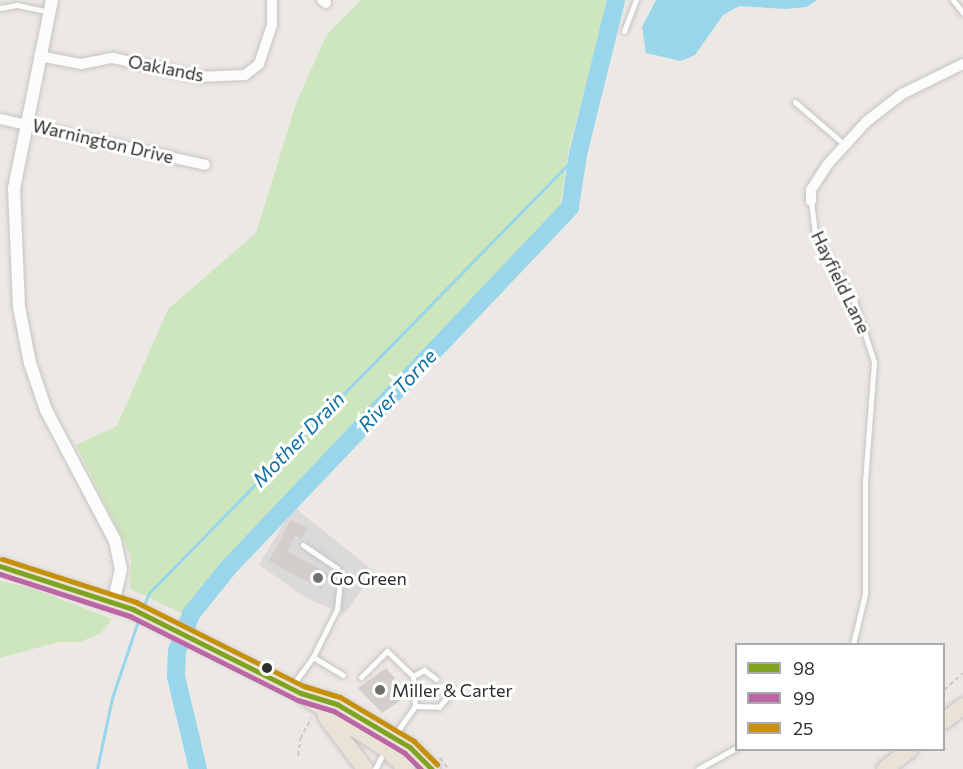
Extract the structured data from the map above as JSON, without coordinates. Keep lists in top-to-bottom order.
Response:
{
  "streets": {
    "street": ["Oaklands", "Warnington Drive", "Hayfield Lane"]
  },
  "water": ["River Torne", "Mother Drain"],
  "places": ["Go Green", "Miller & Carter"],
  "lines": ["transit line 25", "transit line 98", "transit line 99"],
  "legend": ["98", "99", "25"]
}
